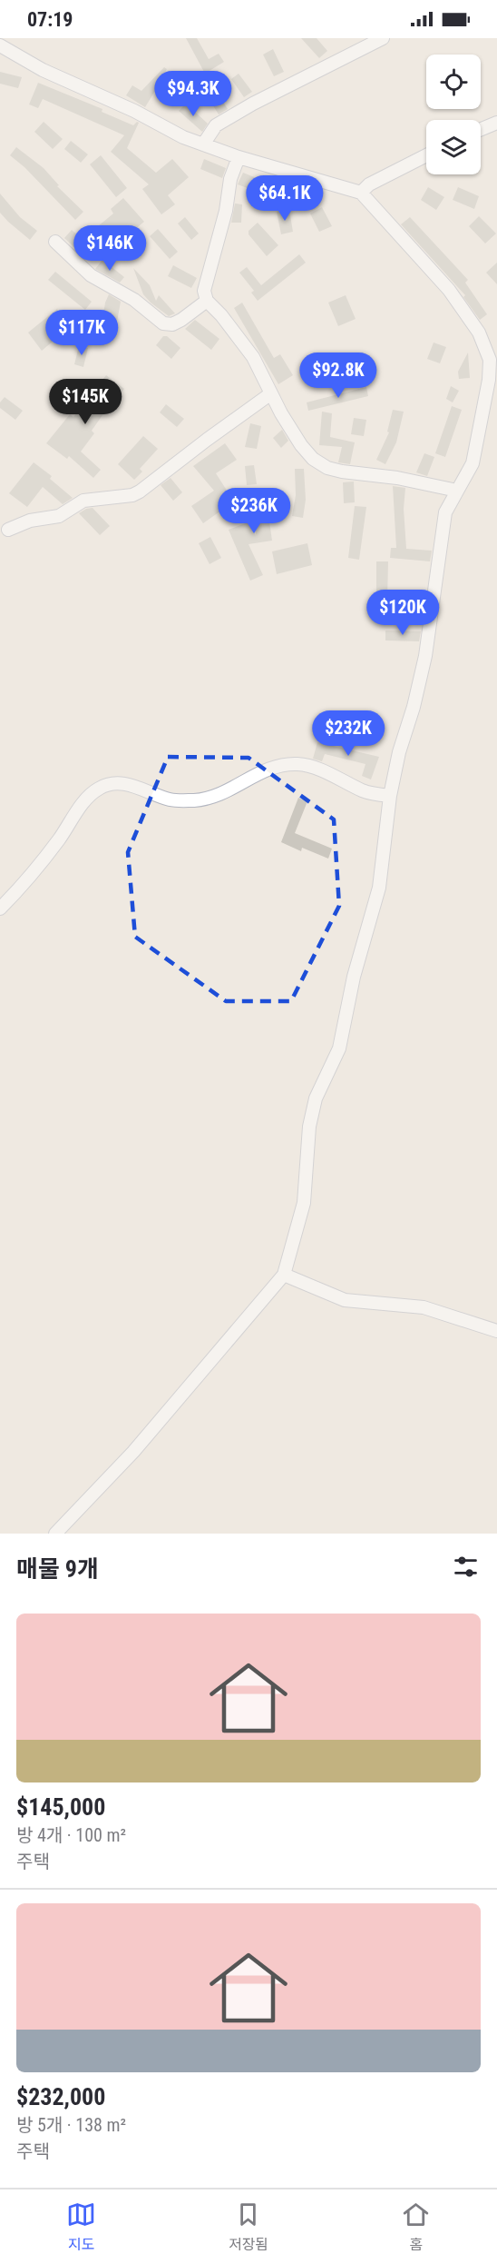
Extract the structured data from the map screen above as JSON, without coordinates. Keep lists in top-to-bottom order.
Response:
{
  "page": {
    "status": "07:19",
    "price": [
      "$94.3K",
      "$64.1K",
      "$146K",
      "$117K",
      "$92.8K",
      "$145K",
      "$236K",
      "$120K",
      "$232K"
    ],
    "heading": "매물 9개",
    "list": [
      {
        "name": "$145,000",
        "note": "방 4개 · 100 m² · 주택"
      },
      {
        "name": "$232,000",
        "note": "방 5개 · 138 m² · 주택"
      }
    ],
    "tabs": ["지도", "저장됨", "홈"]
  }
}
